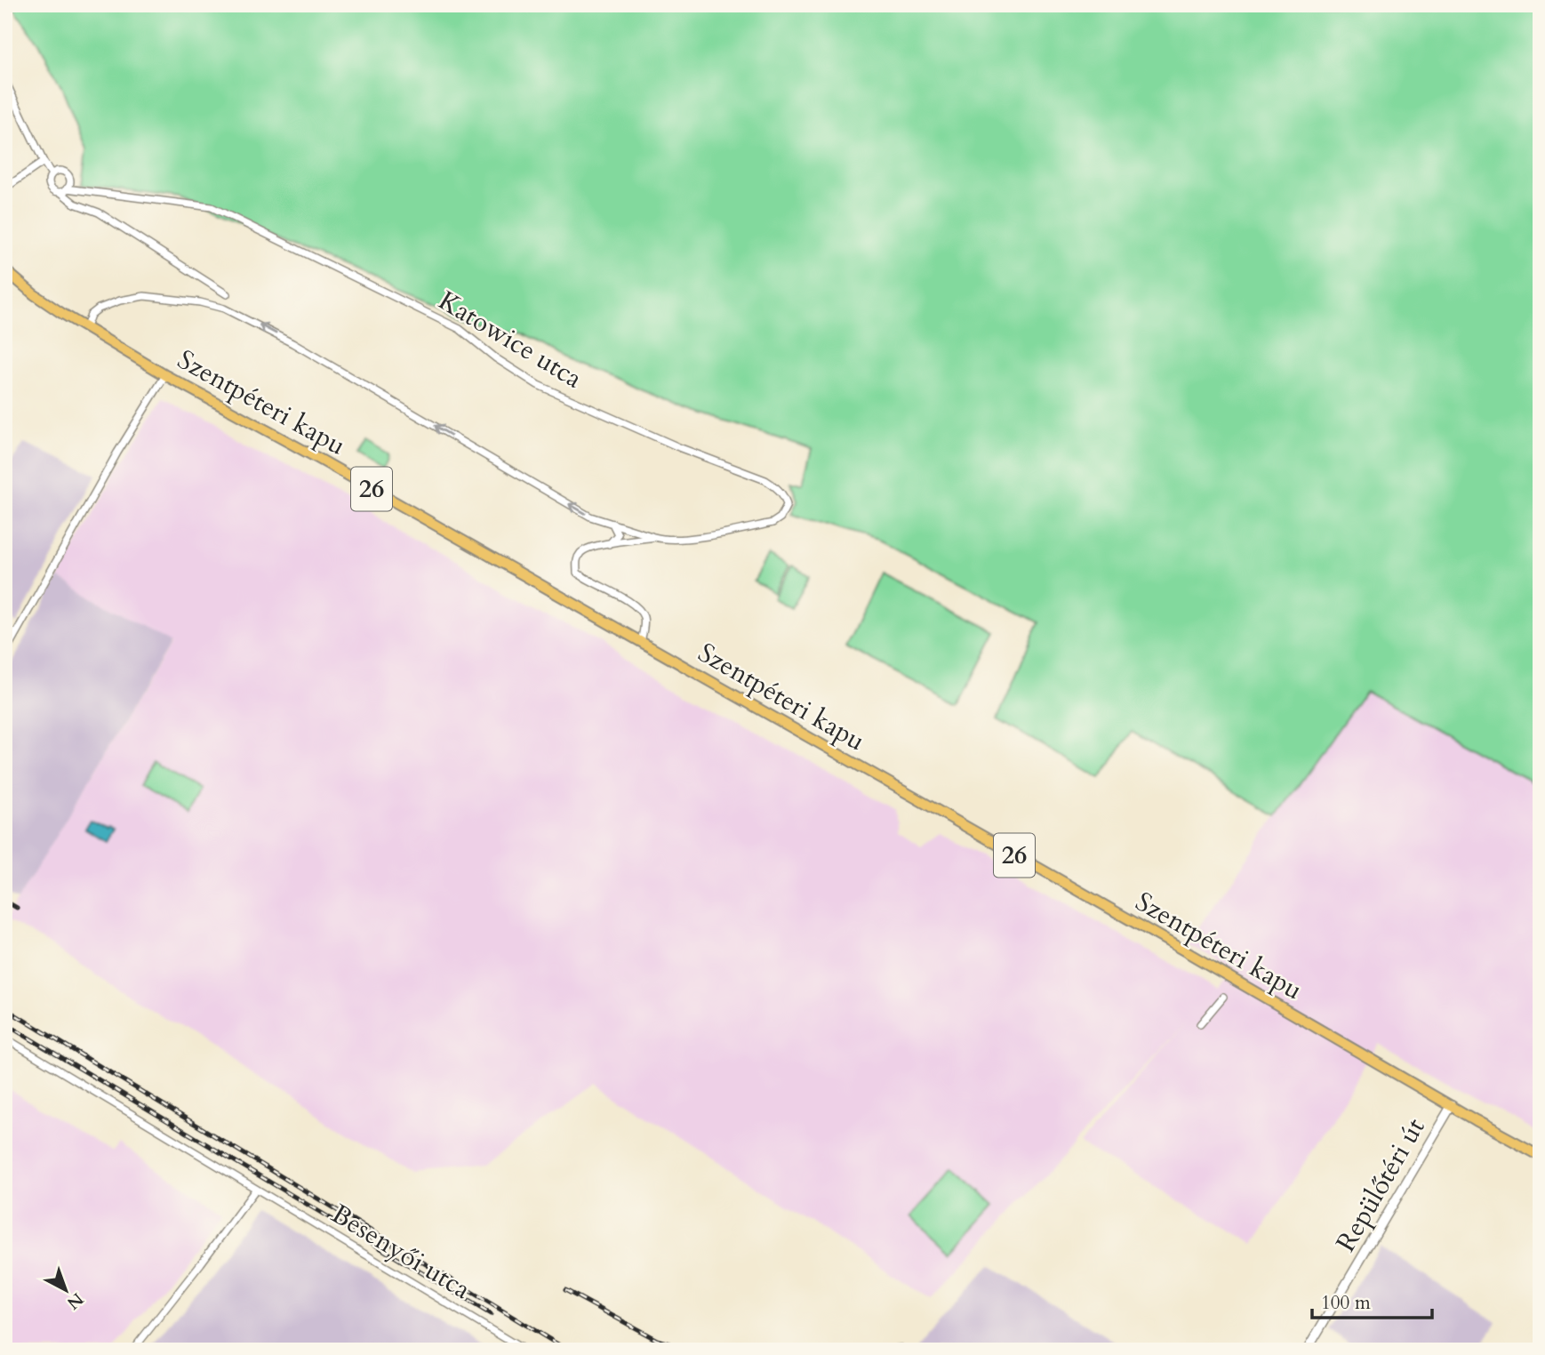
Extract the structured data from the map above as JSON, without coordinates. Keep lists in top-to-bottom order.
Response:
{
  "streets": {
    "main road": ["Szentpéteri kapu", "26"],
    "street": ["Katowice utca", "Repülőtéri út", "Besenyői utca"]
  },
  "crossings": [
    ["Katowice utca", "Szentpéteri kapu"],
    ["Szentpéteri kapu", "Repülőtéri út"]
  ],
  "scale_bar": "100 m",
  "north": "bottom right"
}
